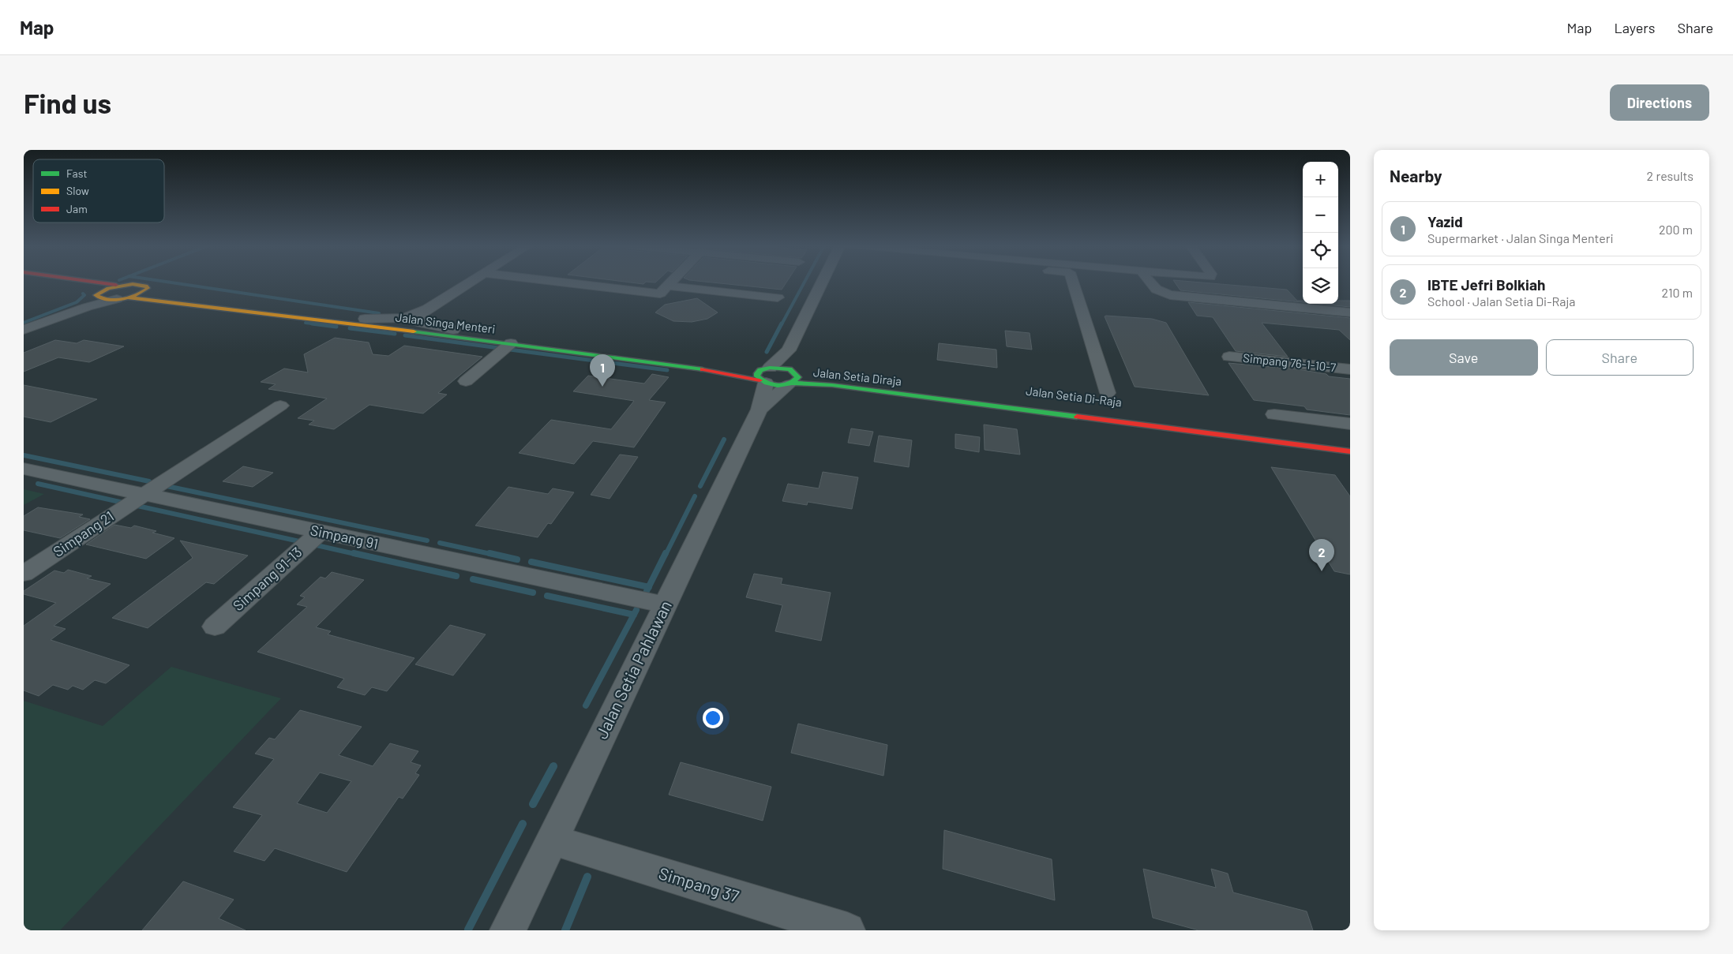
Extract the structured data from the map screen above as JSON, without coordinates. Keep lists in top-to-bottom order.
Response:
{
  "streets": {
    "main road": ["Jalan Singa Menteri", "Jalan Setia Diraja", "Jalan Setia Di-Raja"],
    "street": [
      "Simpang 76-1-10-7",
      "Simpang 21",
      "Simpang 91",
      "Simpang 91-13",
      "Jalan Setia Pahlawan",
      "Simpang 37"
    ]
  },
  "crossings": [
    ["Jalan Singa Menteri", "Jalan Setia Pahlawan"],
    ["Jalan Setia Diraja", "Jalan Setia Di-Raja"],
    ["Jalan Setia Diraja", "Jalan Setia Pahlawan"],
    ["Jalan Setia Di-Raja", "Jalan Setia Pahlawan"],
    ["Simpang 21", "Simpang 91"],
    ["Simpang 91", "Simpang 91-13"],
    ["Simpang 91", "Jalan Setia Pahlawan"],
    ["Jalan Setia Pahlawan", "Simpang 37"]
  ],
  "legend": ["Fast", "Slow", "Jam"],
  "page": {
    "header": "Map",
    "nav": ["Map", "Layers", "Share"],
    "buttons": [
      "Directions",
      ["Save", "Share"]
    ],
    "title": "Find us",
    "heading": ["Nearby", "2 results"],
    "map_buttons": ["+", "−"],
    "list": [
      {
        "mark": "1",
        "name": "Yazid",
        "note": "Supermarket · Jalan Singa Menteri",
        "value": "200 m"
      },
      {
        "mark": "2",
        "name": "IBTE Jefri Bolkiah",
        "note": "School · Jalan Setia Di-Raja",
        "value": "210 m"
      }
    ],
    "pins": ["1", "2"]
  }
}
